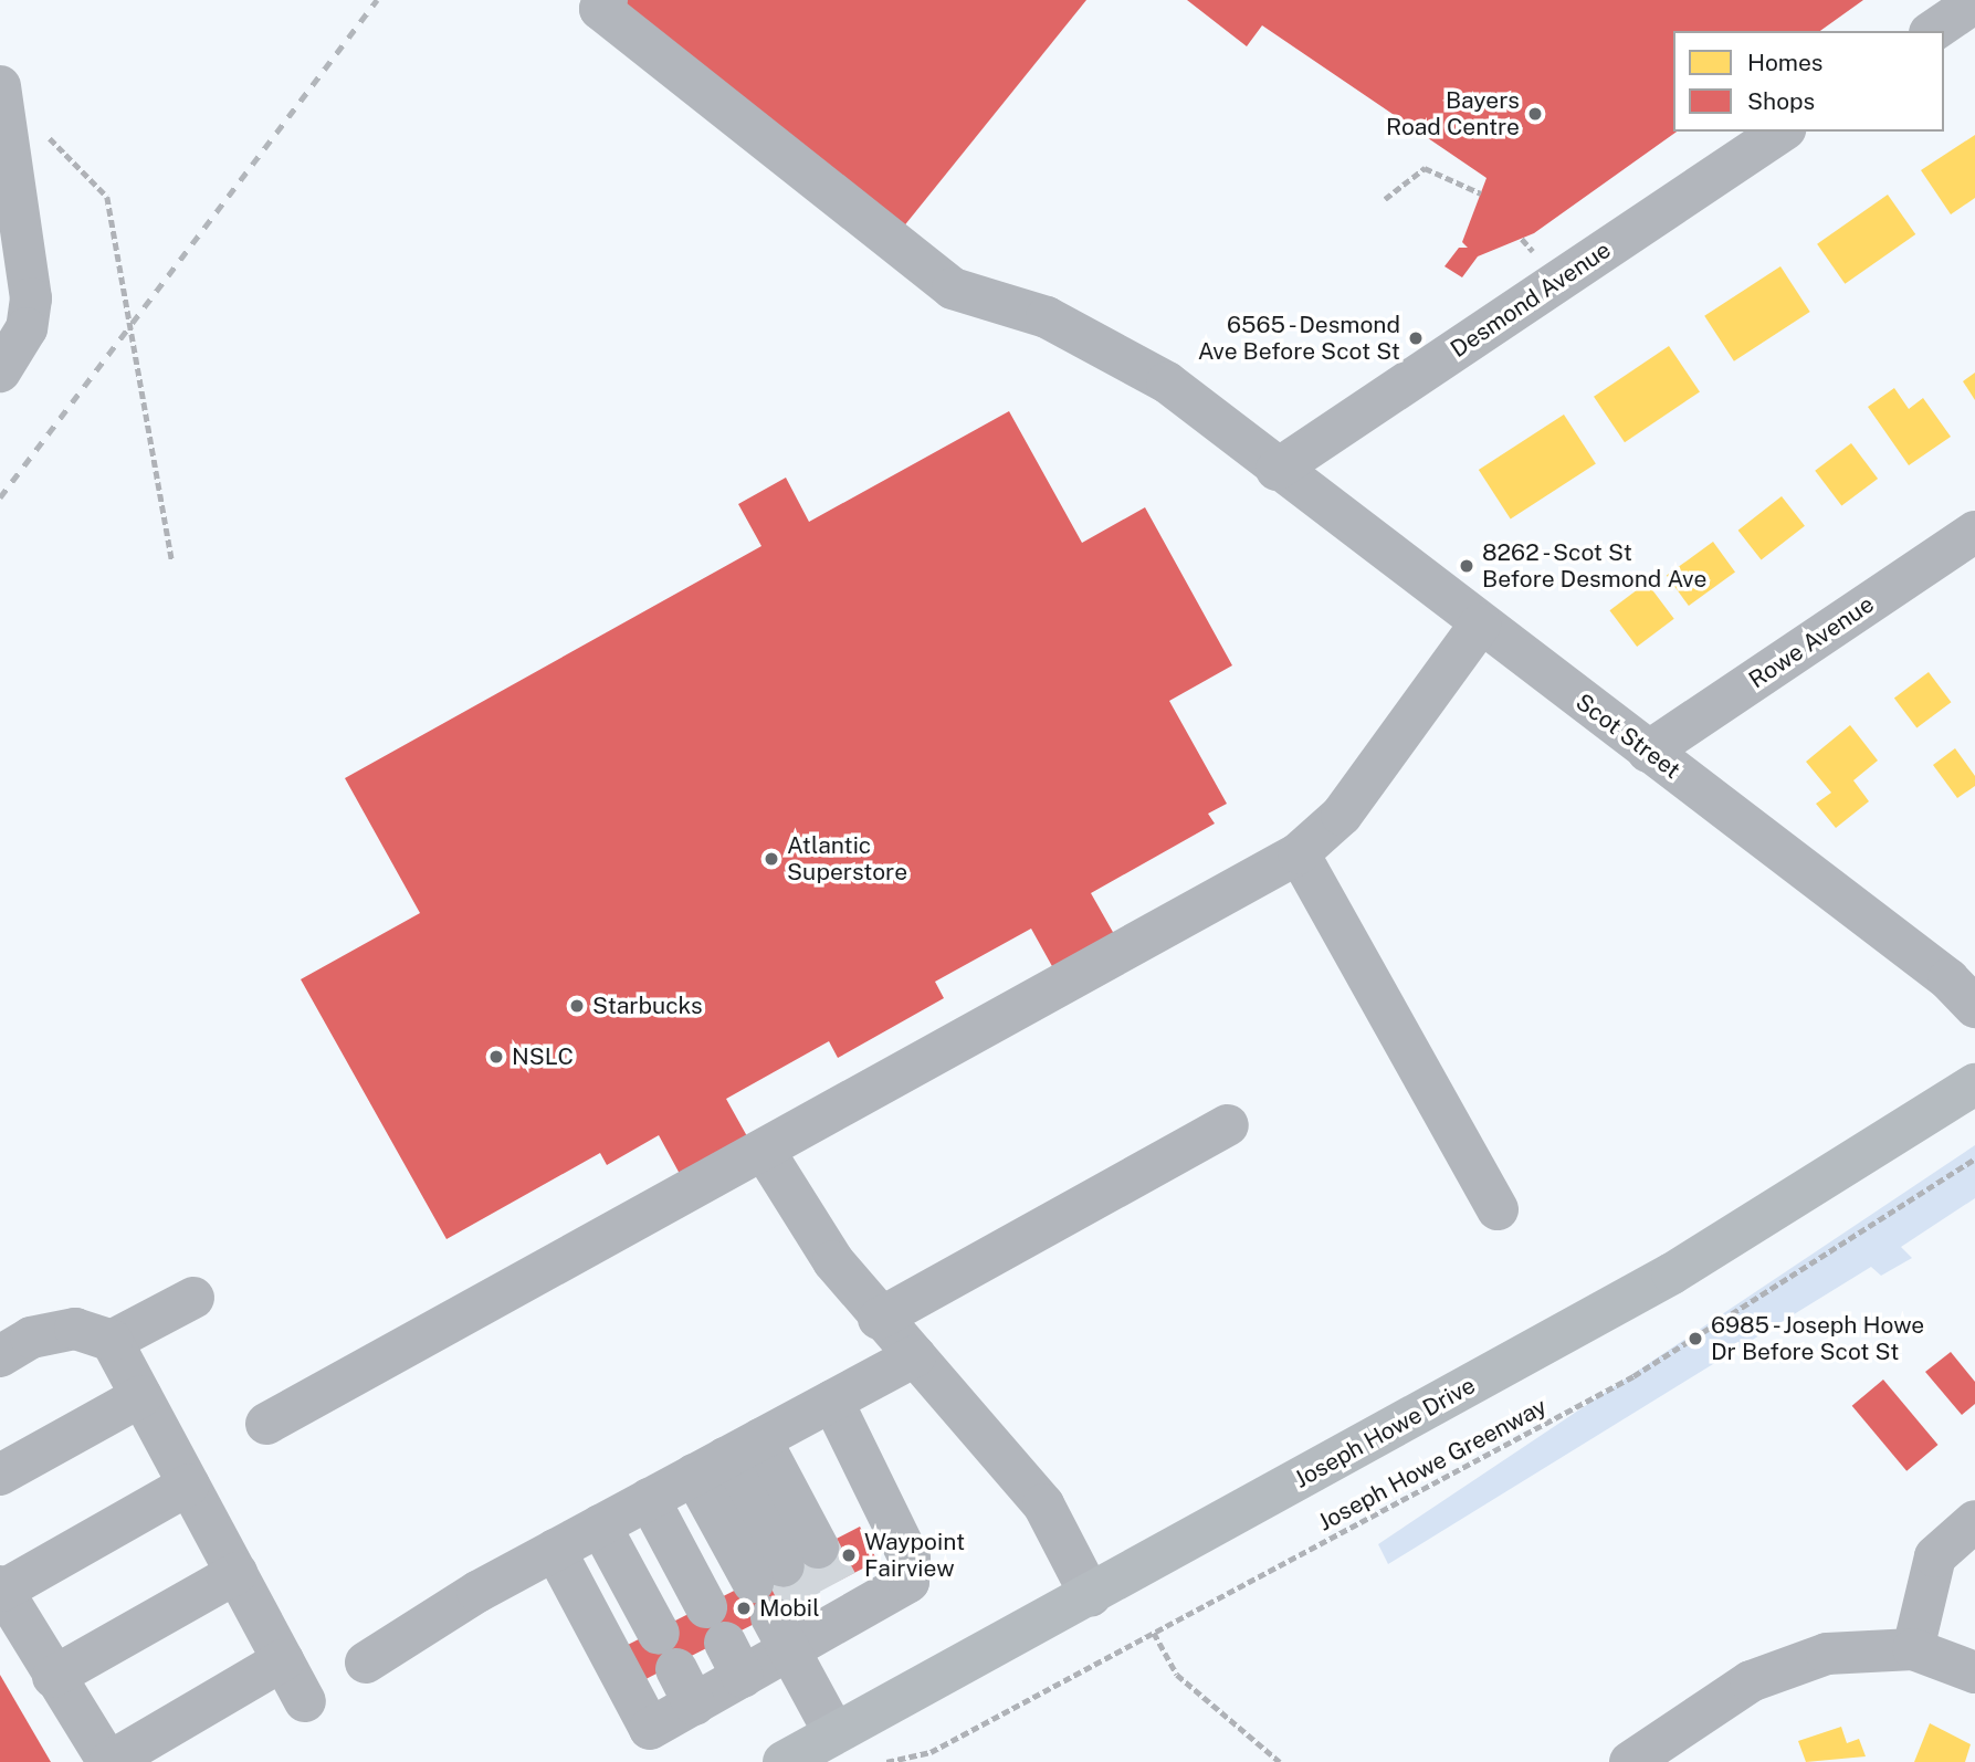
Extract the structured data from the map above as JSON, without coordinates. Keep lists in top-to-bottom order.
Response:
{
  "streets": {
    "main road": ["Joseph Howe Drive"],
    "street": ["Desmond Avenue", "Rowe Avenue", "Scot Street"],
    "path": ["Joseph Howe Greenway"]
  },
  "crossings": [
    ["Desmond Avenue", "Scot Street"],
    ["Rowe Avenue", "Scot Street"]
  ],
  "places": [
    "Bayers Road Centre",
    "6565 - Desmond Ave Before Scot St",
    "8262 - Scot St Before Desmond Ave",
    "Atlantic Superstore",
    "Starbucks",
    "NSLC",
    "6985 - Joseph Howe Dr Before Scot St",
    "Waypoint Fairview",
    "Mobil"
  ],
  "legend": ["Homes", "Shops"]
}
